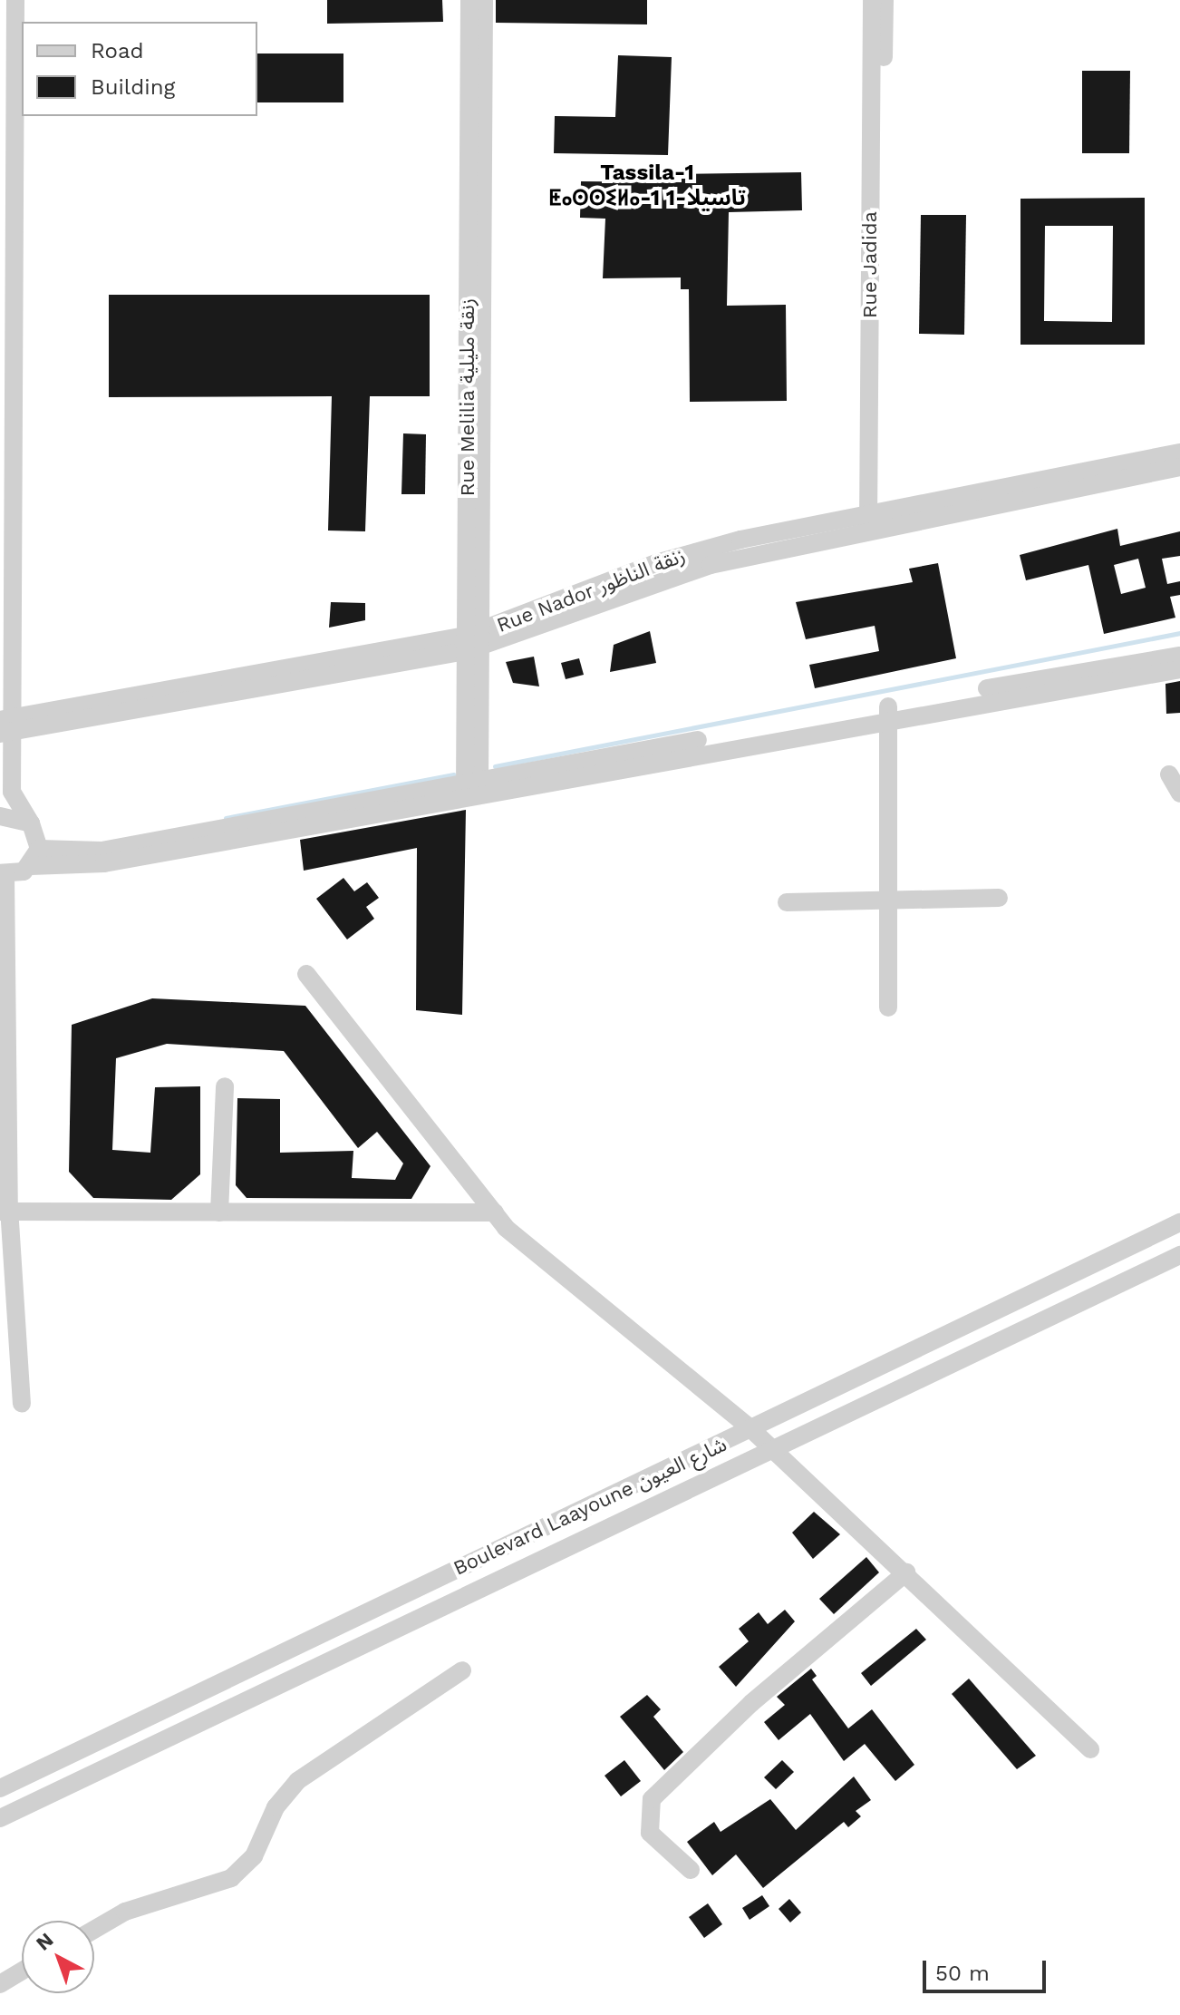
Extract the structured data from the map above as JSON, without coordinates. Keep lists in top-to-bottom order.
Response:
{
  "streets": {
    "street": [
      "Rue Jadida",
      "Rue Melilia زنقة مليلية",
      "Rue Nador زنقة الناظور",
      "Boulevard Laayoune شارع العيون"
    ]
  },
  "crossings": [
    ["Rue Jadida", "Rue Nador زنقة الناظور"],
    ["Rue Melilia زنقة مليلية", "Rue Nador زنقة الناظور"]
  ],
  "districts": ["Tassila-1 ⵟⴰⵙⵙⵉⵍⴰ-1 1-تاسيلا"],
  "legend": ["Road", "Building"],
  "scale_bar": "50 m",
  "north": "top left"
}
